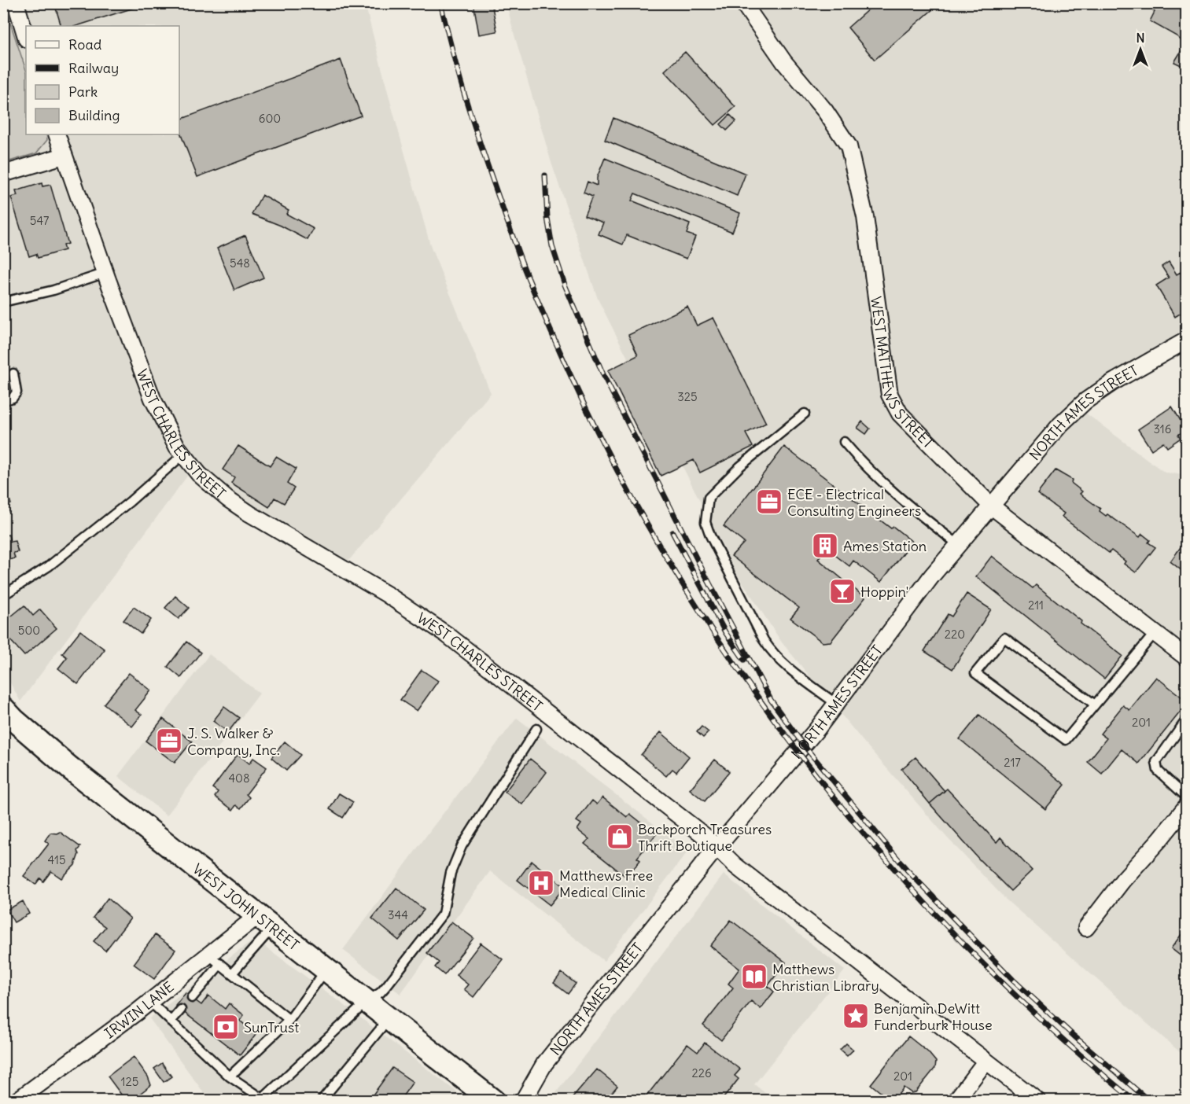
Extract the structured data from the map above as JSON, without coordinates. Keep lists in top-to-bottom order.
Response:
{
  "streets": {
    "main road": ["WEST JOHN STREET"],
    "street": [
      "WEST MATTHEWS STREET",
      "NORTH AMES STREET",
      "WEST CHARLES STREET",
      "IRWIN LANE"
    ]
  },
  "crossings": [
    ["WEST MATTHEWS STREET", "NORTH AMES STREET"],
    ["NORTH AMES STREET", "WEST CHARLES STREET"],
    ["WEST JOHN STREET", "IRWIN LANE"]
  ],
  "places": {
    "office": ["ECE - Electrical Consulting Engineers", "J. S. Walker & Company, Inc."],
    "building": ["Ames Station"],
    "bar": ["Hoppin'"],
    "shop": ["Backporch Treasures Thrift Boutique"],
    "hospital": ["Matthews Free Medical Clinic"],
    "library": ["Matthews Christian Library"],
    "place": ["Benjamin DeWitt Funderburk House"],
    "bank": ["SunTrust"]
  },
  "house_numbers": [
    "600",
    "547",
    "548",
    "325",
    "316",
    "211",
    "500",
    "220",
    "201",
    "217",
    "408",
    "415",
    "344",
    "226",
    "201",
    "125"
  ],
  "legend": [
    "Road",
    "Railway",
    "Park",
    "Building"
  ],
  "north": "top"
}
